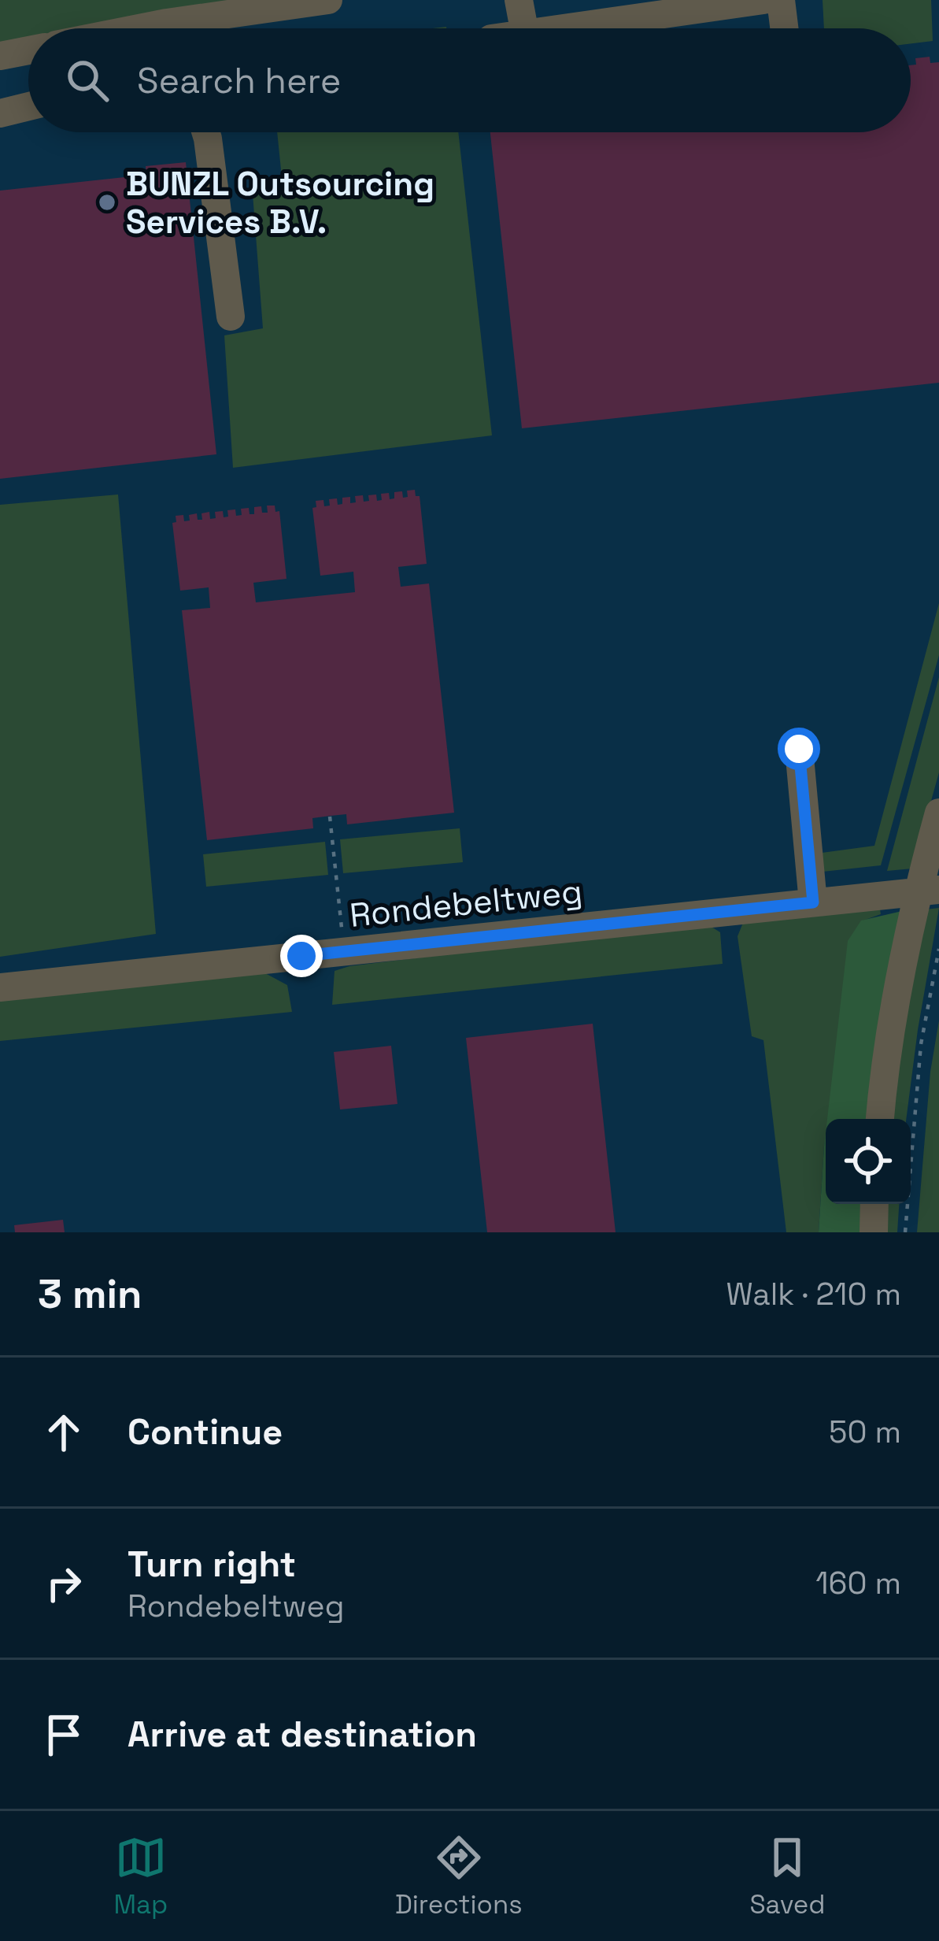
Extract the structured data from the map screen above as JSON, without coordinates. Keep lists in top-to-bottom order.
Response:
{
  "streets": {
    "street": ["Rondebeltweg"]
  },
  "places": ["BUNZL Outsourcing Services B.V."],
  "page": {
    "search": "Search here",
    "heading": ["3 min", "Walk · 210 m"],
    "list": [
      ["Continue", "50 m"],
      ["Turn right", "Rondebeltweg", "160 m"],
      "Arrive at destination"
    ],
    "nav": ["Map", "Directions", "Saved"]
  }
}
